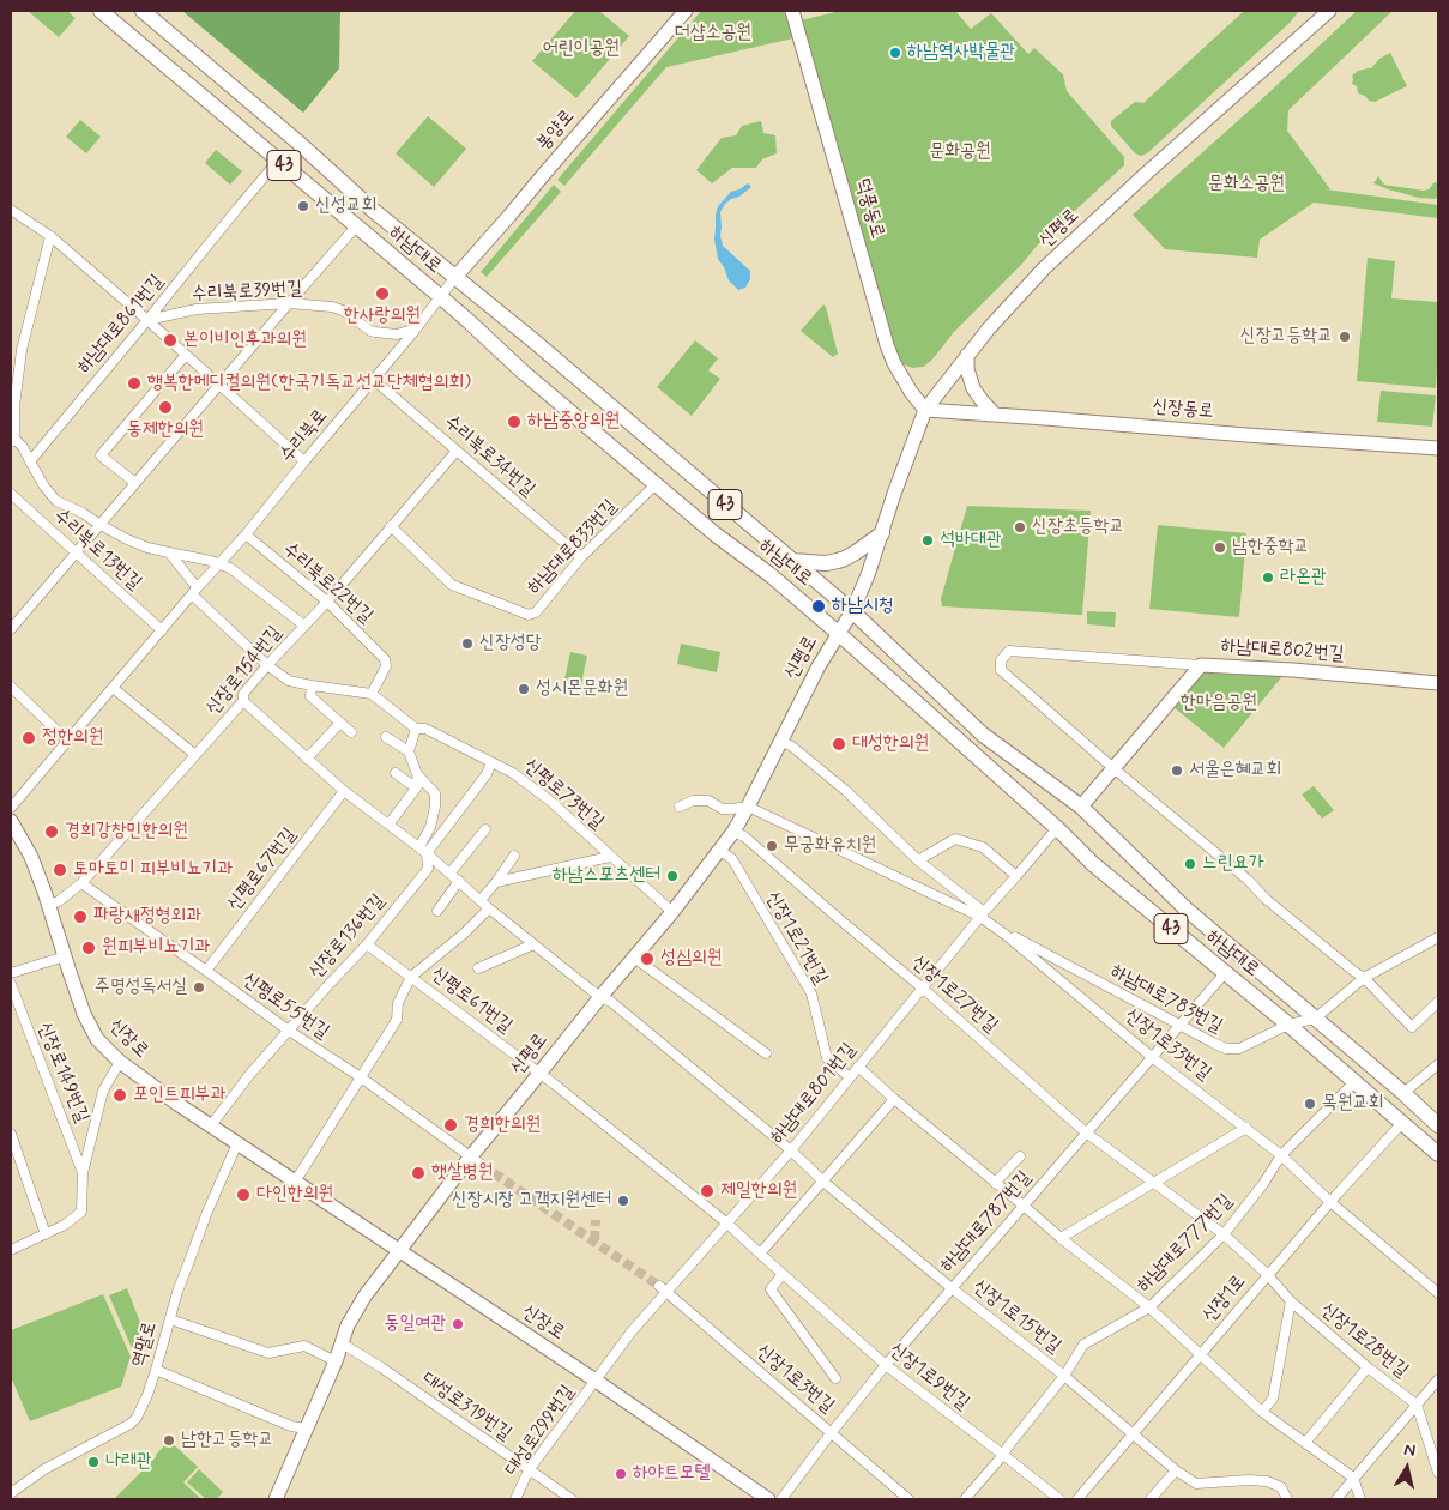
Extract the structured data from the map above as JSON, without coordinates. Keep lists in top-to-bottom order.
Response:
{
  "streets": {
    "main road": ["43", "하남대로"],
    "street": [
      "봉양로",
      "덕풍동로",
      "신평로",
      "수리북로39번길",
      "하남대로861번길",
      "신장동로",
      "수리북로",
      "수리북로34번길",
      "하남대로833번길",
      "수리북로13번길",
      "수리북로22번길",
      "하남대로802번길",
      "신장로154번길",
      "신평로73번길",
      "신평로67번길",
      "신장로136번길",
      "신장1로21번길",
      "신장1로27번길",
      "하남대로783번길",
      "신평로61번길",
      "신평로55번길",
      "신장로",
      "신장1로33번길",
      "신장로149번길",
      "하남대로801번길",
      "하남대로787번길",
      "하남대로777번길",
      "신장1로",
      "신장1로15번길",
      "신장1로28번길",
      "역말로",
      "신장1로9번길",
      "신장1로3번길",
      "대성로319번길",
      "대성로299번길"
    ]
  },
  "crossings": [
    ["봉양로", "하남대로"],
    ["봉양로", "수리북로"],
    ["덕풍동로", "신평로"],
    ["덕풍동로", "신장동로"],
    ["신평로", "하남대로"],
    ["신평로", "신장동로"],
    ["신평로", "신평로73번길"],
    ["신평로", "신장1로21번길"],
    ["신평로", "신장1로27번길"],
    ["신평로", "신평로61번길"],
    ["신평로", "신평로55번길"],
    ["신평로", "신장로"],
    ["신평로", "신장1로33번길"],
    ["신평로", "신장1로15번길"],
    ["신평로", "신장1로9번길"],
    ["신평로", "대성로319번길"],
    ["하남대로", "하남대로861번길"],
    ["하남대로", "수리북로"],
    ["하남대로", "하남대로833번길"],
    ["하남대로", "하남대로802번길"],
    ["하남대로", "하남대로783번길"],
    ["하남대로", "하남대로801번길"],
    ["하남대로", "하남대로787번길"],
    ["하남대로", "하남대로777번길"],
    ["하남대로", "신장1로"],
    ["수리북로39번길", "하남대로861번길"],
    ["수리북로39번길", "수리북로"],
    ["수리북로", "수리북로34번길"],
    ["수리북로", "수리북로13번길"],
    ["수리북로", "수리북로22번길"],
    ["수리북로34번길", "하남대로833번길"],
    ["수리북로34번길", "신장로154번길"],
    ["하남대로833번길", "신장로154번길"],
    ["수리북로22번길", "신장로154번길"],
    ["수리북로22번길", "신평로73번길"],
    ["신장로154번길", "신평로55번길"],
    ["신장로154번길", "신장로"],
    ["신평로73번길", "신장로136번길"],
    ["신평로67번길", "신평로55번길"],
    ["신장로136번길", "신평로61번길"],
    ["신장로136번길", "신평로55번길"],
    ["신장로136번길", "신장로"],
    ["신장1로21번길", "하남대로801번길"],
    ["신장1로27번길", "하남대로801번길"],
    ["신장1로27번길", "하남대로787번길"],
    ["신장1로27번길", "하남대로777번길"],
    ["신장1로27번길", "신장1로"],
    ["신장1로27번길", "신장1로28번길"],
    ["하남대로783번길", "신장1로33번길"],
    ["하남대로783번길", "하남대로787번길"],
    ["신평로61번길", "신평로55번길"],
    ["신평로61번길", "신장1로9번길"],
    ["신장로", "하남대로801번길"],
    ["신장로", "역말로"],
    ["신장로", "대성로299번길"],
    ["신장1로33번길", "하남대로801번길"],
    ["신장1로33번길", "하남대로787번길"],
    ["신장1로33번길", "하남대로777번길"],
    ["신장1로33번길", "신장1로"],
    ["하남대로801번길", "신장1로15번길"],
    ["하남대로801번길", "신장1로9번길"],
    ["하남대로801번길", "신장1로3번길"],
    ["하남대로801번길", "대성로299번길"],
    ["하남대로787번길", "신장1로15번길"],
    ["하남대로787번길", "신장1로9번길"],
    ["하남대로787번길", "신장1로3번길"],
    ["하남대로777번길", "신장1로15번길"],
    ["하남대로777번길", "신장1로9번길"],
    ["신장1로", "신장1로15번길"],
    ["신장1로", "신장1로28번길"],
    ["대성로319번길", "대성로299번길"]
  ],
  "parks": [
    "더샵소공원",
    "어린이공원",
    "문화공원",
    "문화소공원",
    "한마음공원"
  ],
  "places": [
    "하남역사박물관",
    "신성교회",
    "한사랑의원",
    "신장고등학교",
    "본이비인후과의원",
    "행복한메디컬의원(한국기독교선교단체협의회)",
    "동제한의원",
    "하남중앙의원",
    "신장초등학교",
    "석바대관",
    "남한중학교",
    "라온관",
    "하남시청",
    "신장성당",
    "성시몬문화원",
    "정한의원",
    "대성한의원",
    "서울은혜교회",
    "경희강창민한의원",
    "무궁화유치원",
    "느린요가",
    "토마토미 피부비뇨기과",
    "하남스포츠센터",
    "파랑새정형외과",
    "원피부비뇨기과",
    "성심의원",
    "주명성독서실",
    "포인트피부과",
    "목원교회",
    "경희한의원",
    "햇살병원",
    "제일한의원",
    "다인한의원",
    "신장시장 고객지원센터",
    "동일여관",
    "남한고등학교",
    "나래관",
    "하야트모텔"
  ],
  "north": "top"
}
